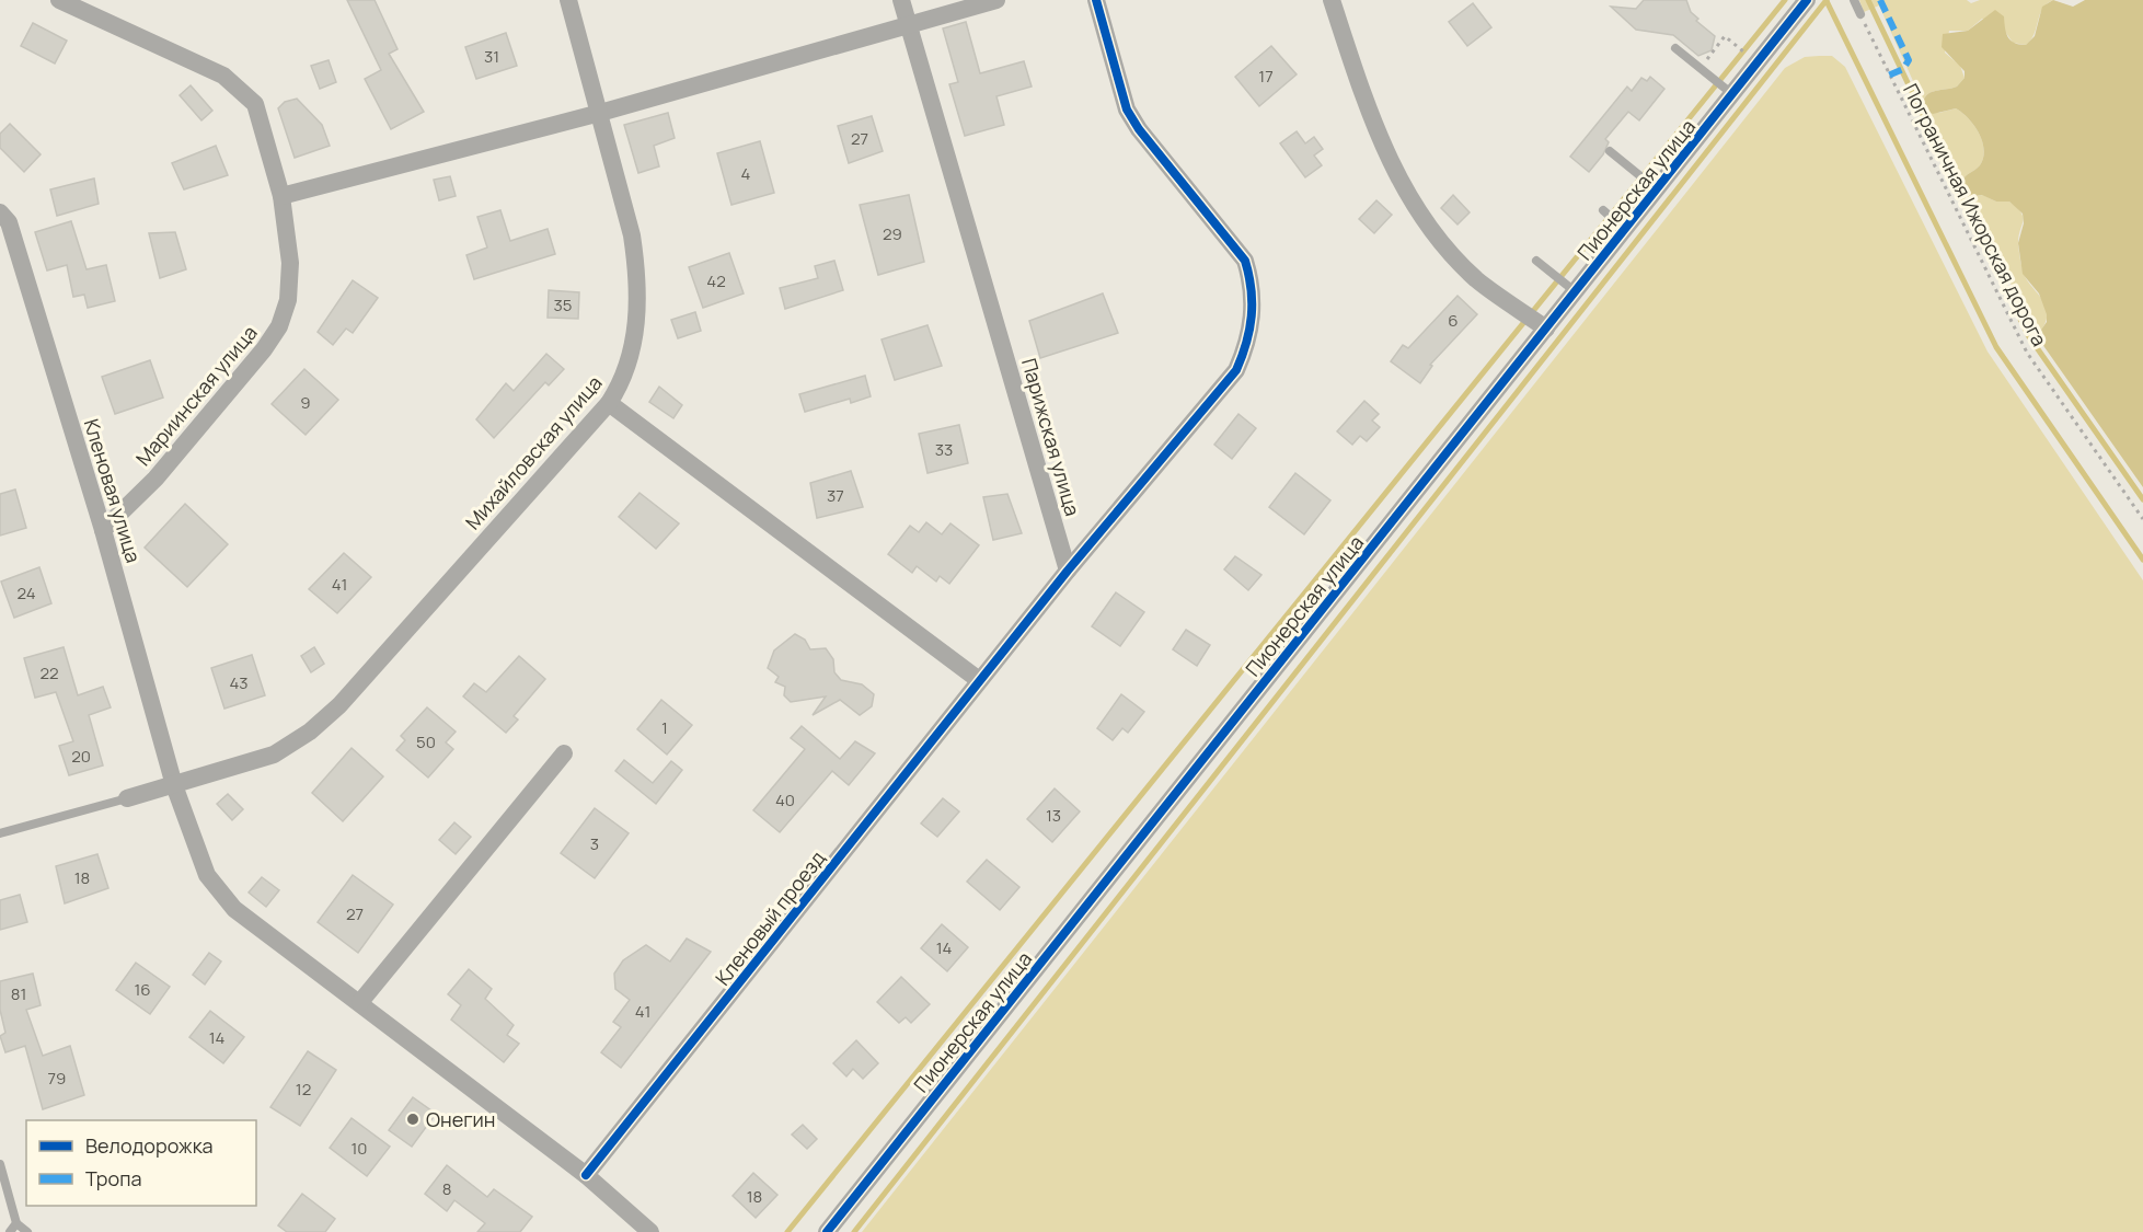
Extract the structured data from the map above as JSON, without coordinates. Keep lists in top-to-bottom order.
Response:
{
  "streets": {
    "street": [
      "Пионерская улица",
      "Мариинская улица",
      "Парижская улица",
      "Михайловская улица",
      "Кленовая улица",
      "Кленовый проезд"
    ],
    "path": ["Пограничная Ижорская дорога"]
  },
  "crossings": [
    ["Мариинская улица", "Кленовая улица"],
    ["Михайловская улица", "Кленовая улица"],
    ["Кленовая улица", "Кленовый проезд"]
  ],
  "places": ["Онегин"],
  "house_numbers": [
    "31",
    "17",
    "27",
    "4",
    "29",
    "42",
    "35",
    "6",
    "9",
    "33",
    "37",
    "41",
    "24",
    "22",
    "43",
    "1",
    "50",
    "20",
    "40",
    "13",
    "3",
    "18",
    "27",
    "14",
    "16",
    "81",
    "41",
    "14",
    "79",
    "12",
    "10",
    "8",
    "18"
  ],
  "legend": ["Велодорожка", "Тропа"]
}
